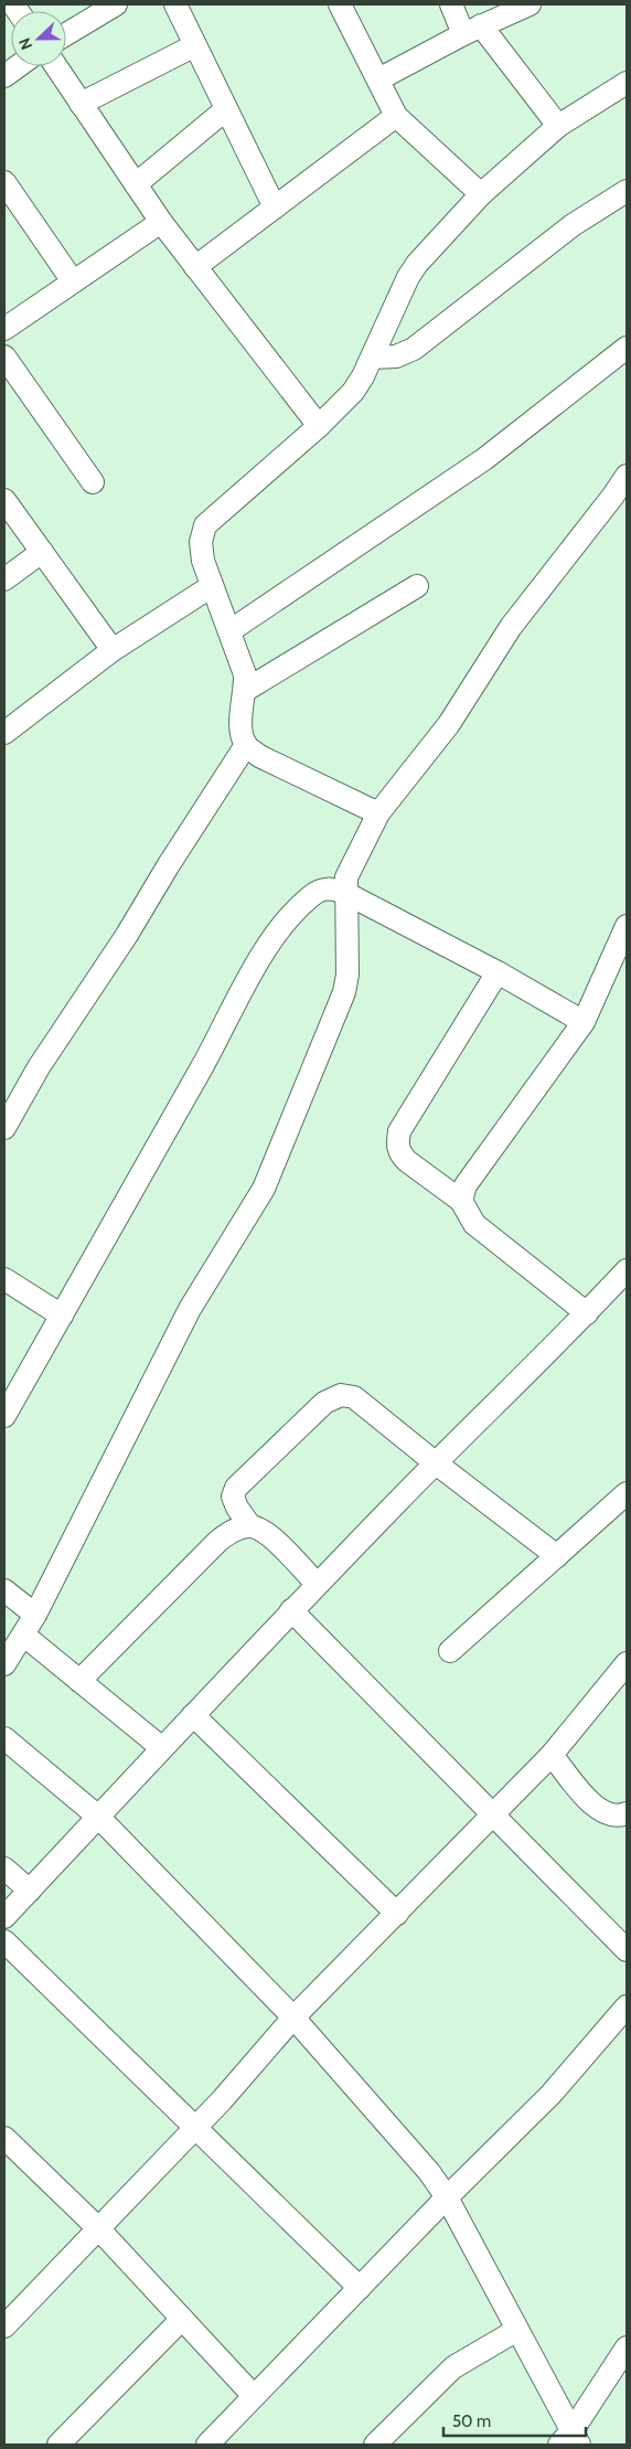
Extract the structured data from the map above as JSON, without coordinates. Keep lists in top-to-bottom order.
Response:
{
  "scale_bar": "50 m",
  "north": "left"
}
